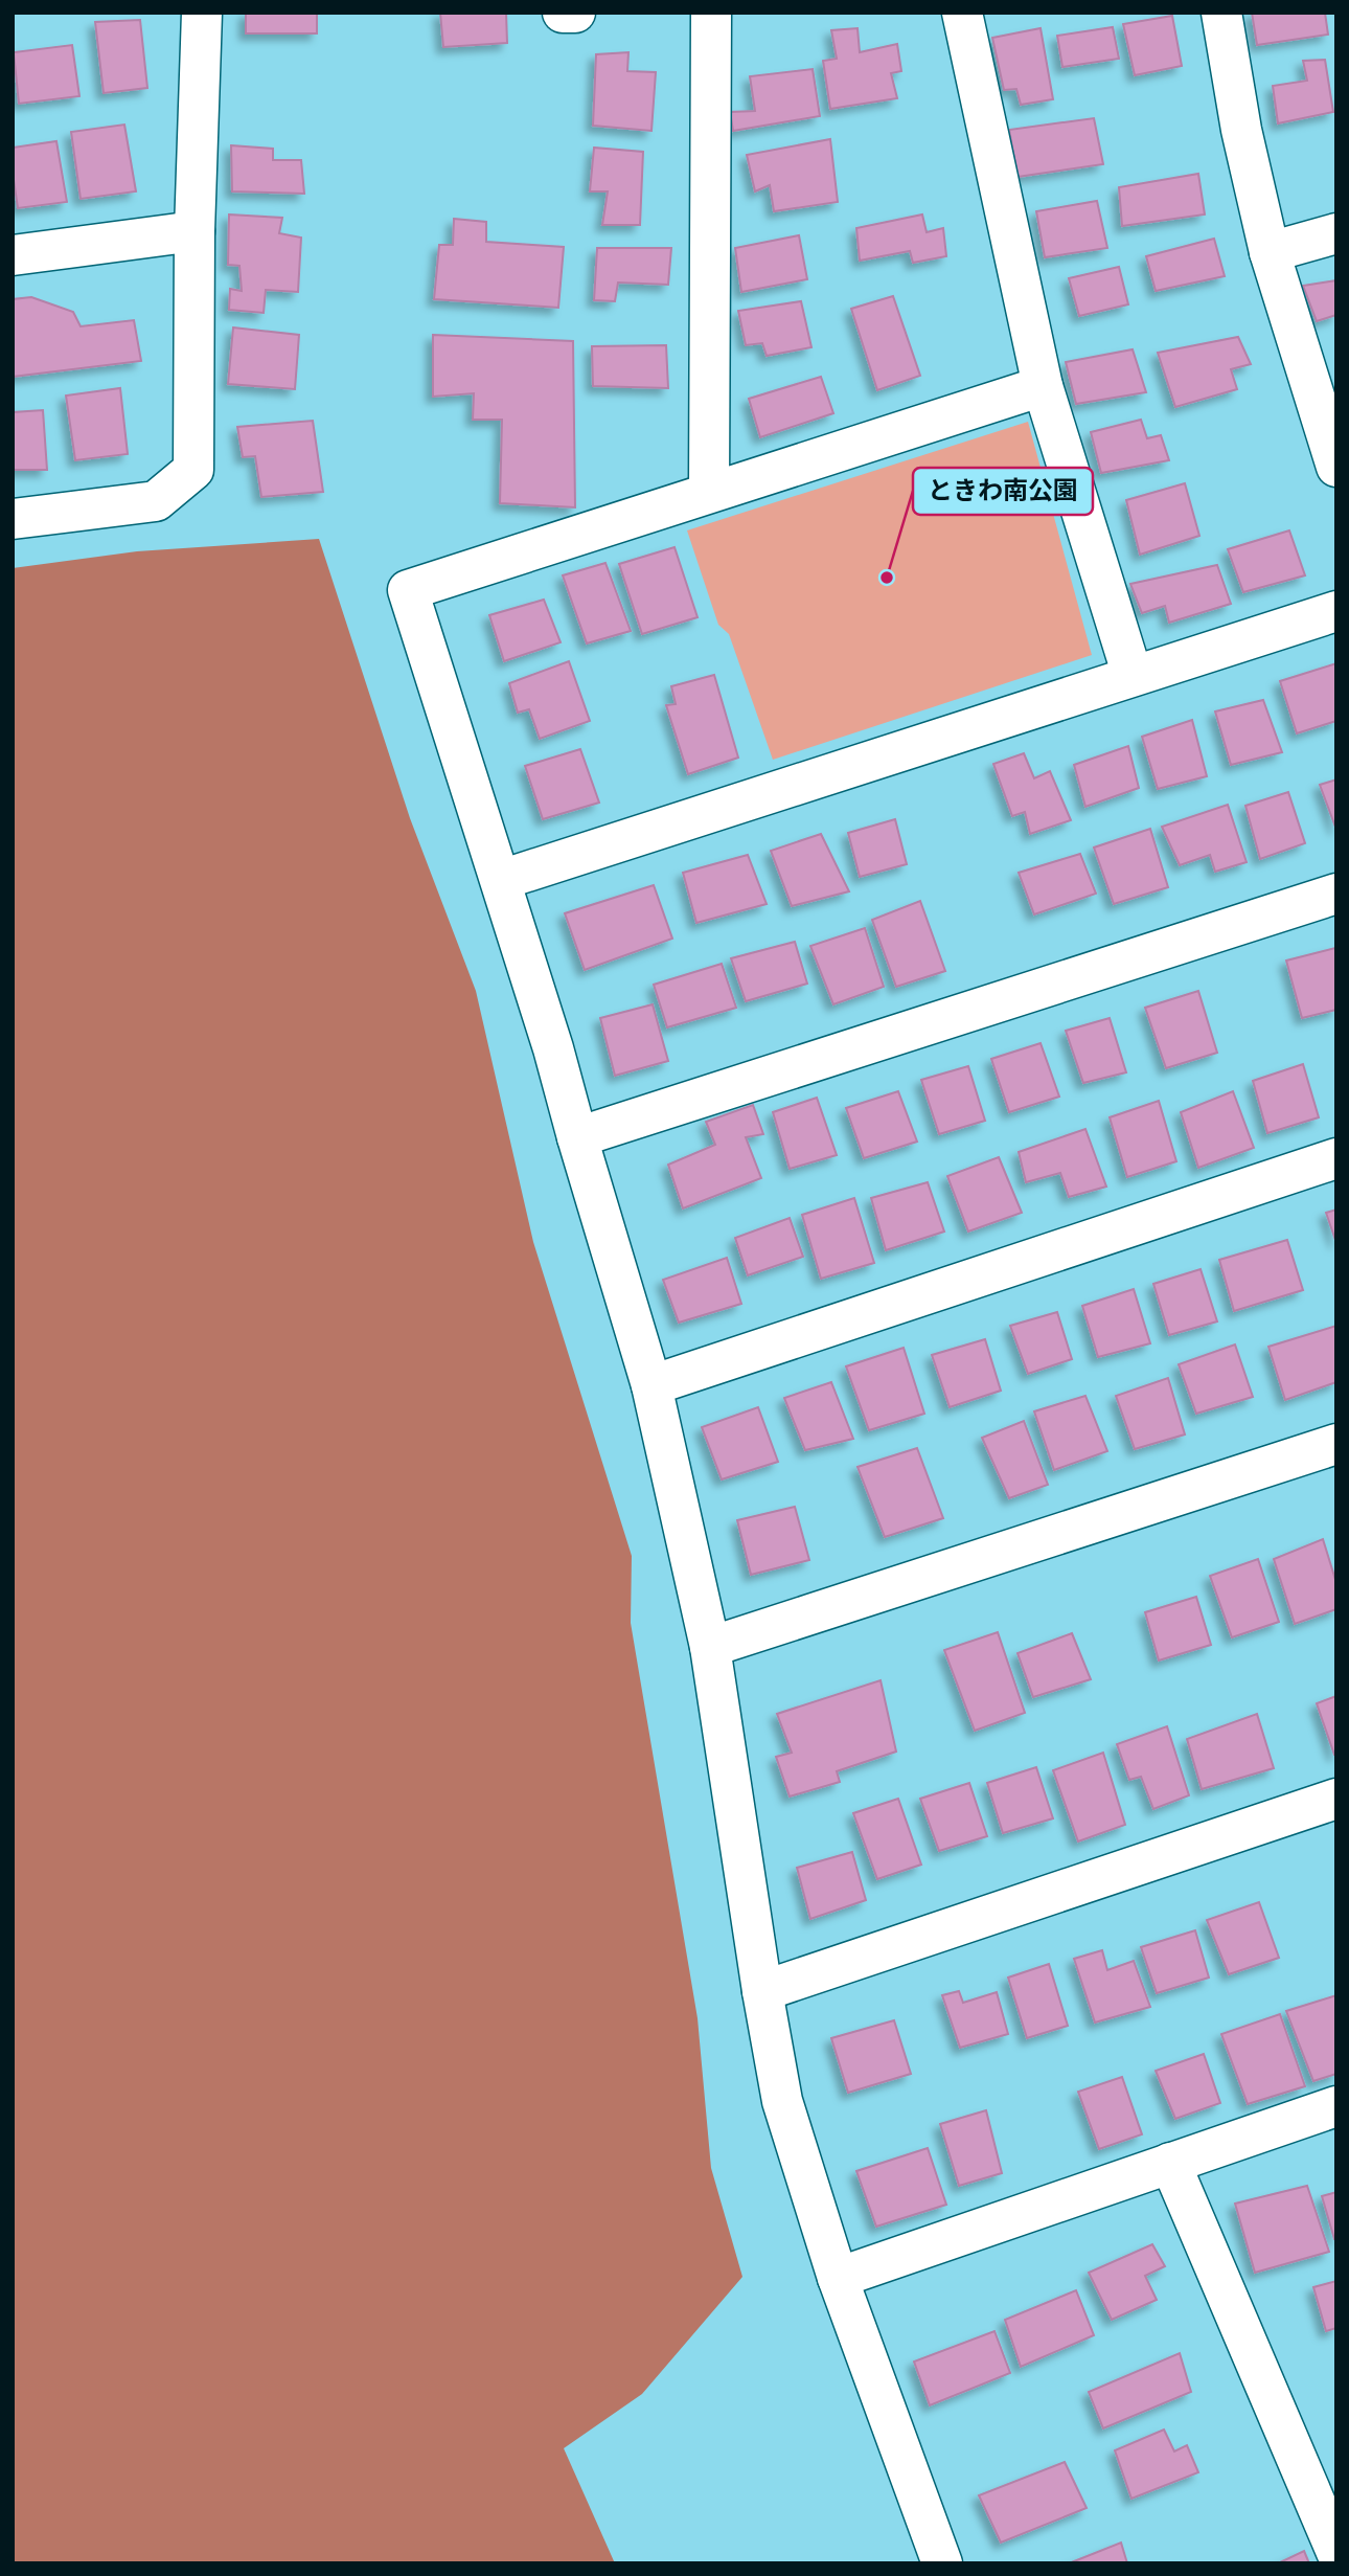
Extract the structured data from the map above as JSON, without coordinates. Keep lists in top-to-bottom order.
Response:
{
  "places": ["ときわ南公園"]
}
